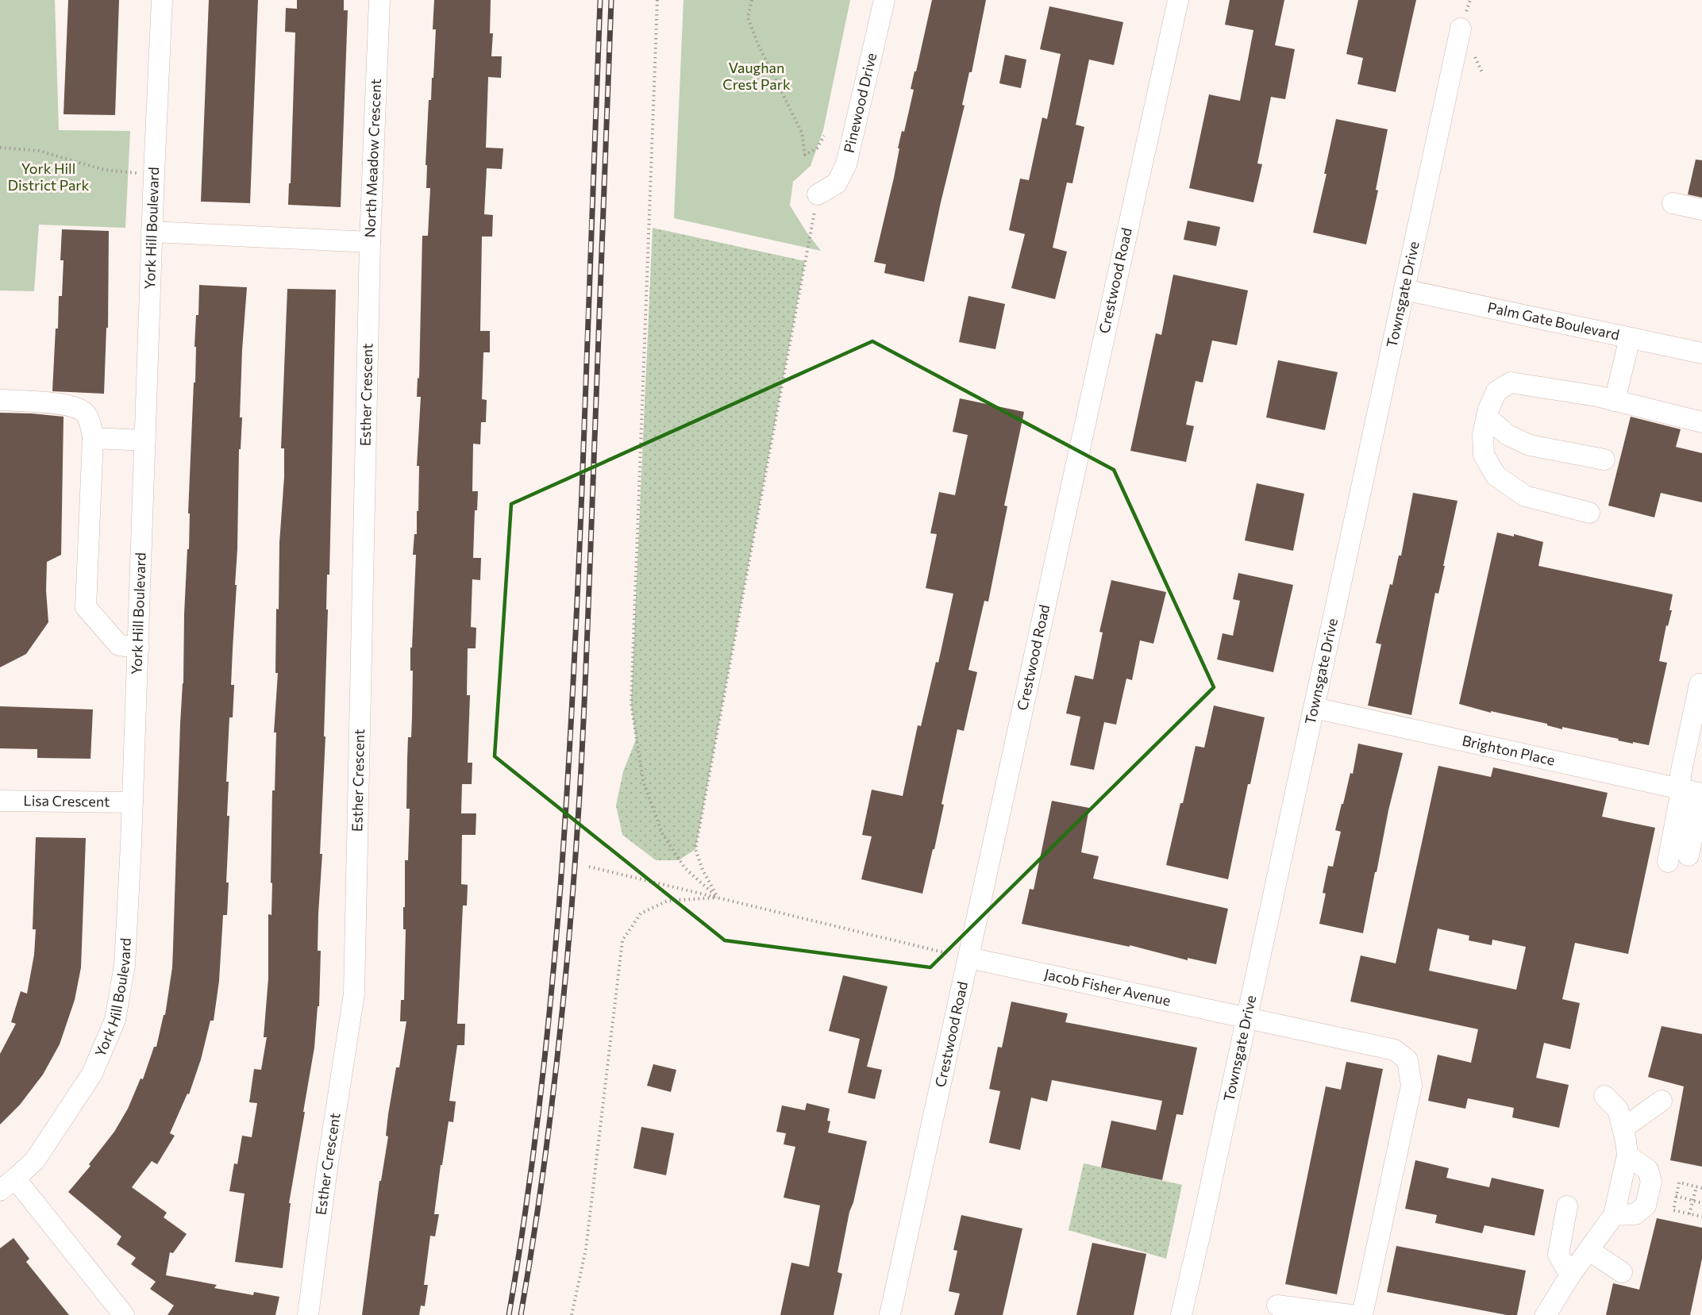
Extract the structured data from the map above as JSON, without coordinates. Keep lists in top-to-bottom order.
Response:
{
  "streets": {
    "street": [
      "Pinewood Drive",
      "North Meadow Crescent",
      "York Hill Boulevard",
      "Crestwood Road",
      "Townsgate Drive",
      "Palm Gate Boulevard",
      "Esther Crescent",
      "Brighton Place",
      "Lisa Crescent",
      "Jacob Fisher Avenue"
    ]
  },
  "crossings": [
    ["North Meadow Crescent", "York Hill Boulevard"],
    ["North Meadow Crescent", "Esther Crescent"],
    ["York Hill Boulevard", "Lisa Crescent"],
    ["Crestwood Road", "Jacob Fisher Avenue"],
    ["Townsgate Drive", "Palm Gate Boulevard"],
    ["Townsgate Drive", "Brighton Place"],
    ["Townsgate Drive", "Jacob Fisher Avenue"]
  ],
  "parks": ["Vaughan Crest Park", "York Hill District Park"]
}
